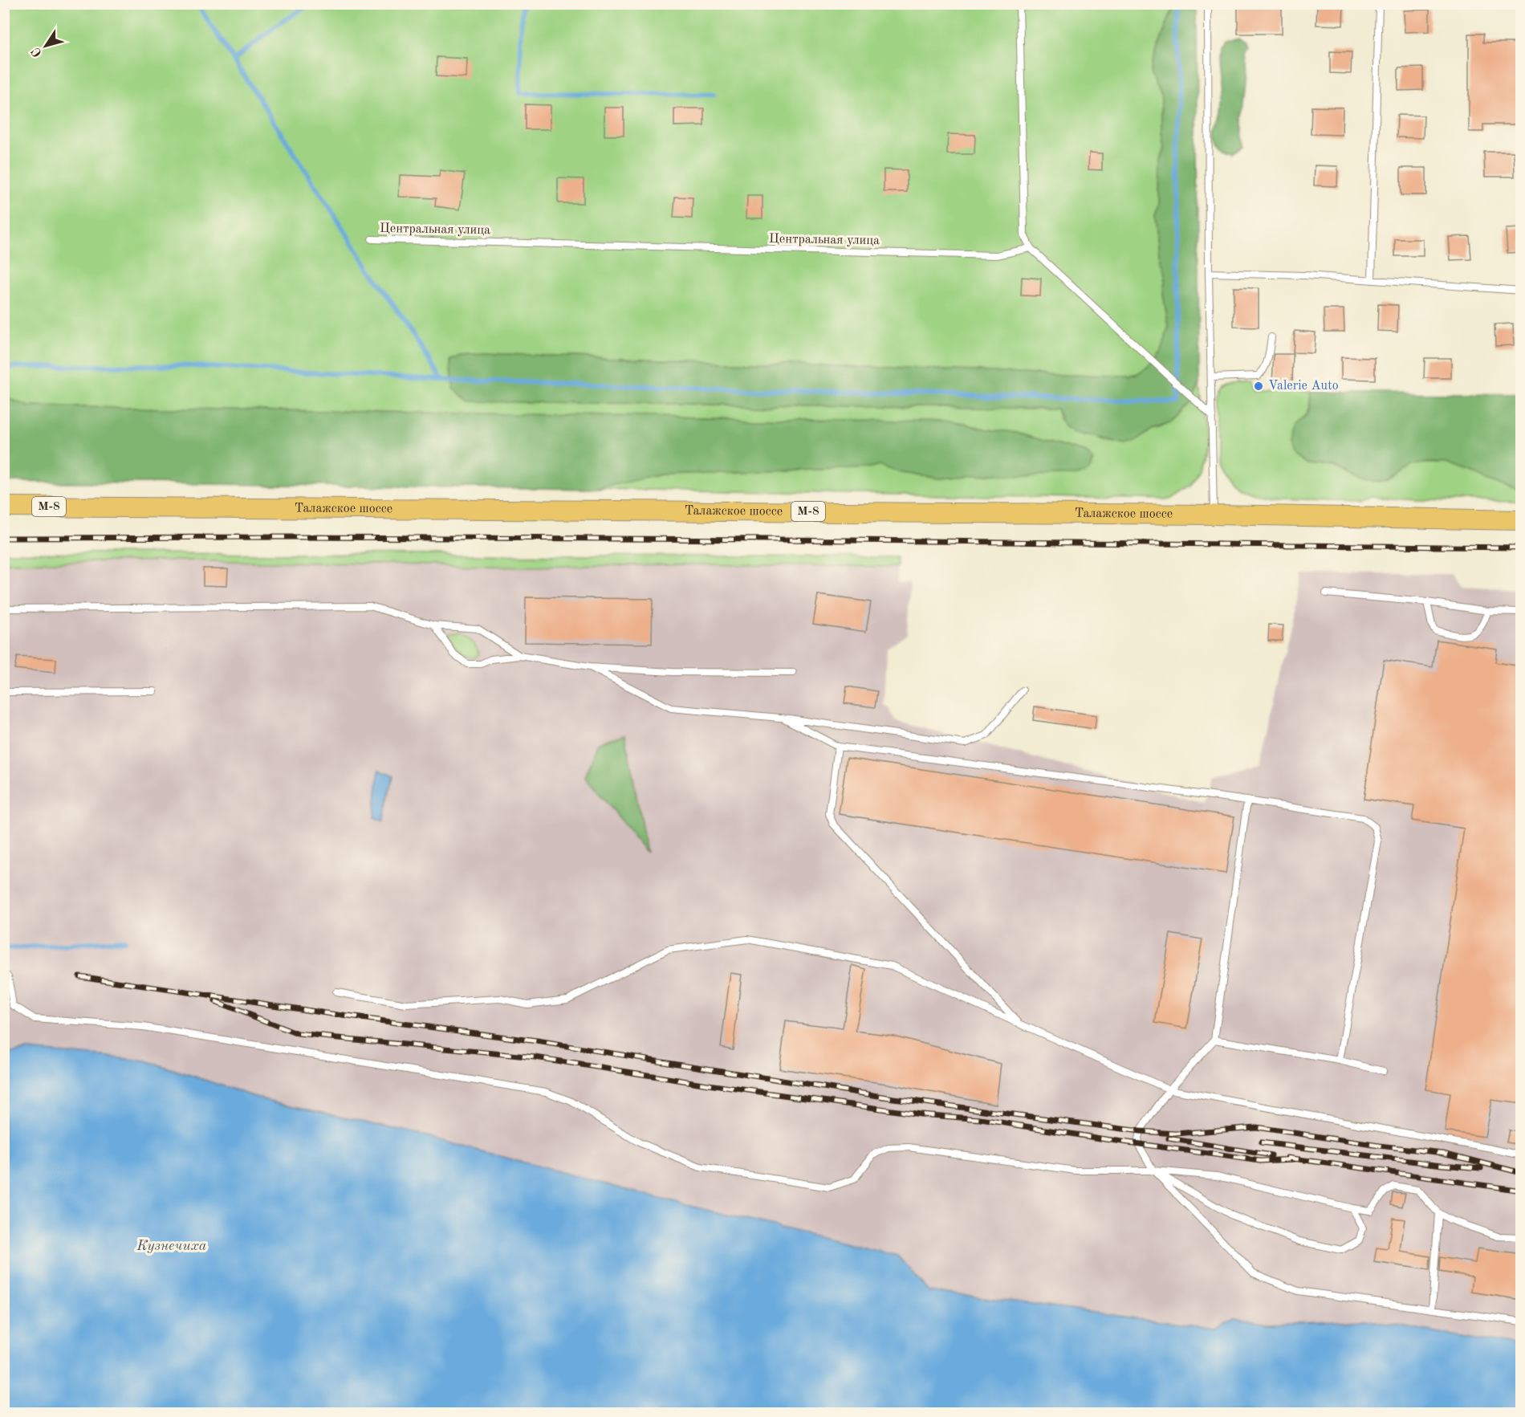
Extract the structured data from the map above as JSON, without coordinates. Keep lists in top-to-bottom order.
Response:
{
  "streets": {
    "main road": ["М-8", "Талажское шоссе"],
    "lane": ["Центральная улица"]
  },
  "water": ["Кузнечиха"],
  "places": ["Valerie Auto"],
  "north": "bottom left"
}
